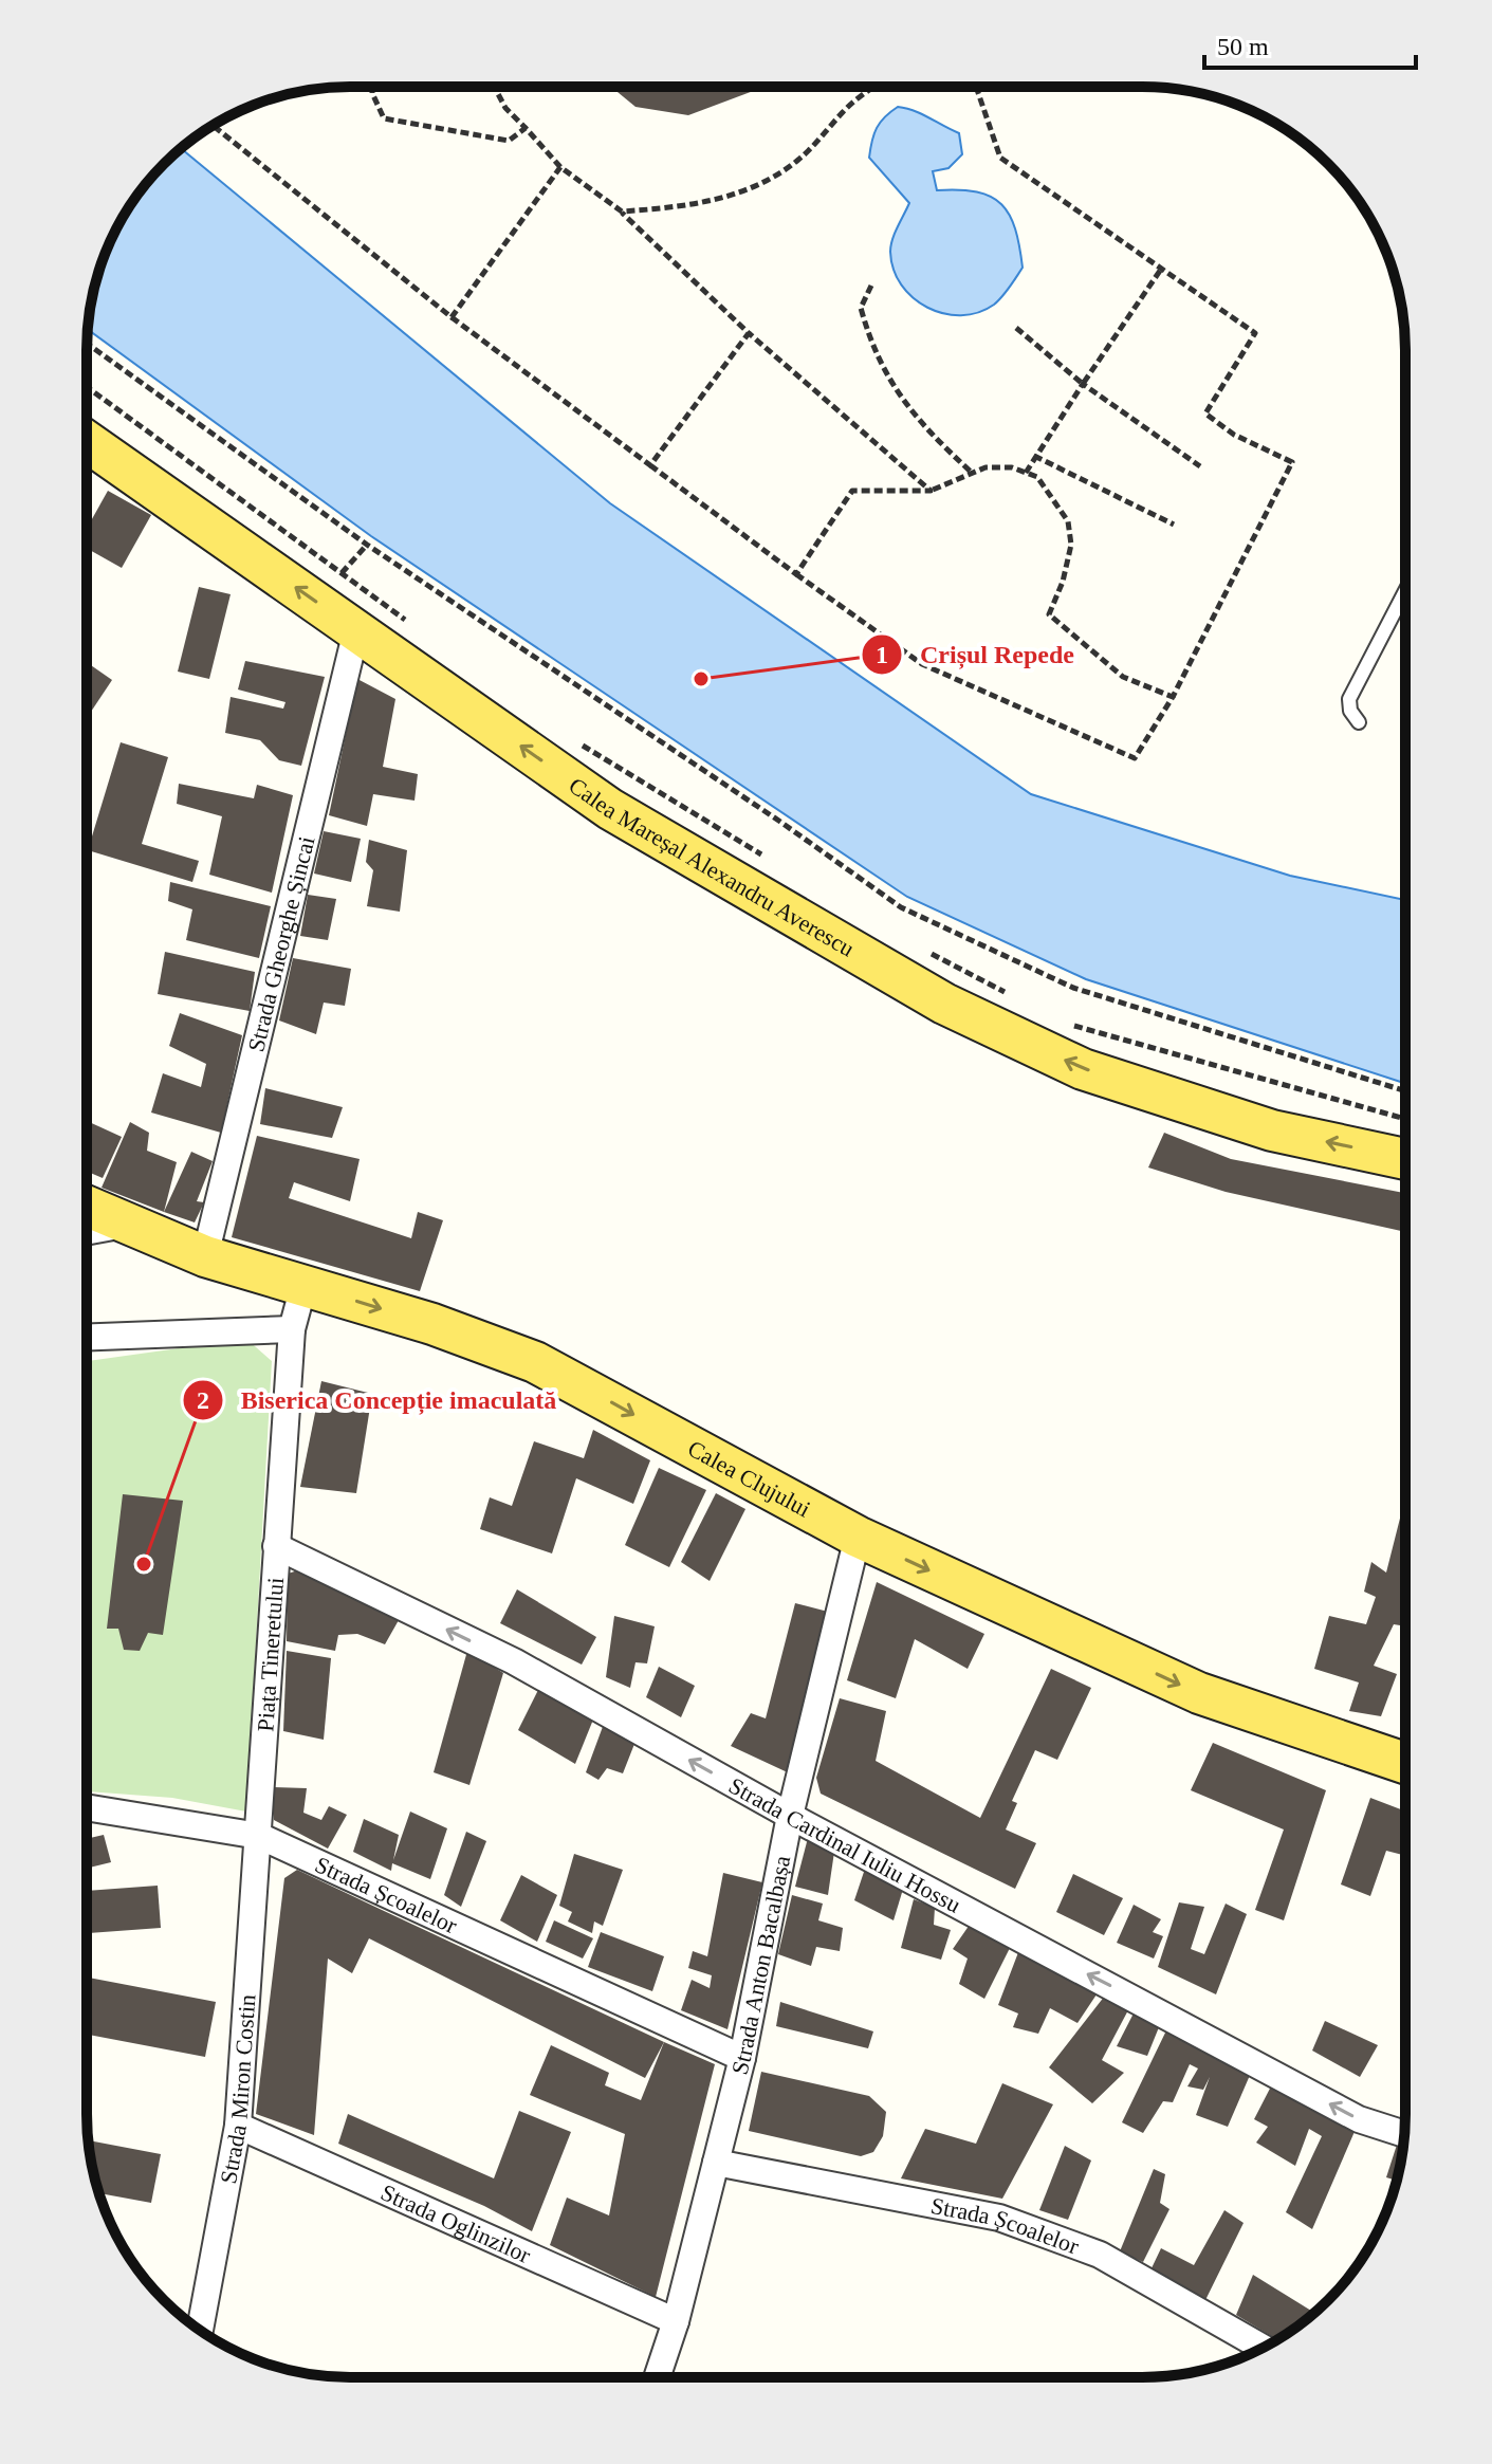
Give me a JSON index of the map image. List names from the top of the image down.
{
  "streets": {
    "main road": ["Calea Mareșal Alexandru Averescu", "Calea Clujului"],
    "street": [
      "Strada Gheorghe Șincai",
      "Piața Tineretului",
      "Strada Cardinal Iuliu Hossu",
      "Strada Școalelor",
      "Strada Anton Bacalbașa",
      "Strada Miron Costin",
      "Strada Oglinzilor"
    ]
  },
  "crossings": [
    ["Calea Mareșal Alexandru Averescu", "Strada Gheorghe Șincai"],
    ["Strada Gheorghe Șincai", "Calea Clujului"],
    ["Calea Clujului", "Piața Tineretului"],
    ["Calea Clujului", "Strada Anton Bacalbașa"],
    ["Piața Tineretului", "Strada Cardinal Iuliu Hossu"],
    ["Piața Tineretului", "Strada Școalelor"],
    ["Piața Tineretului", "Strada Miron Costin"],
    ["Strada Cardinal Iuliu Hossu", "Strada Anton Bacalbașa"],
    ["Strada Școalelor", "Strada Anton Bacalbașa"],
    ["Strada Școalelor", "Strada Miron Costin"],
    ["Strada Anton Bacalbașa", "Strada Oglinzilor"],
    ["Strada Miron Costin", "Strada Oglinzilor"]
  ],
  "one_way": ["Calea Mareșal Alexandru Averescu", "Calea Clujului", "Strada Cardinal Iuliu Hossu"],
  "places": ["Crișul Repede", "Biserica Concepție imaculată"],
  "scale_bar": "50 m"
}
